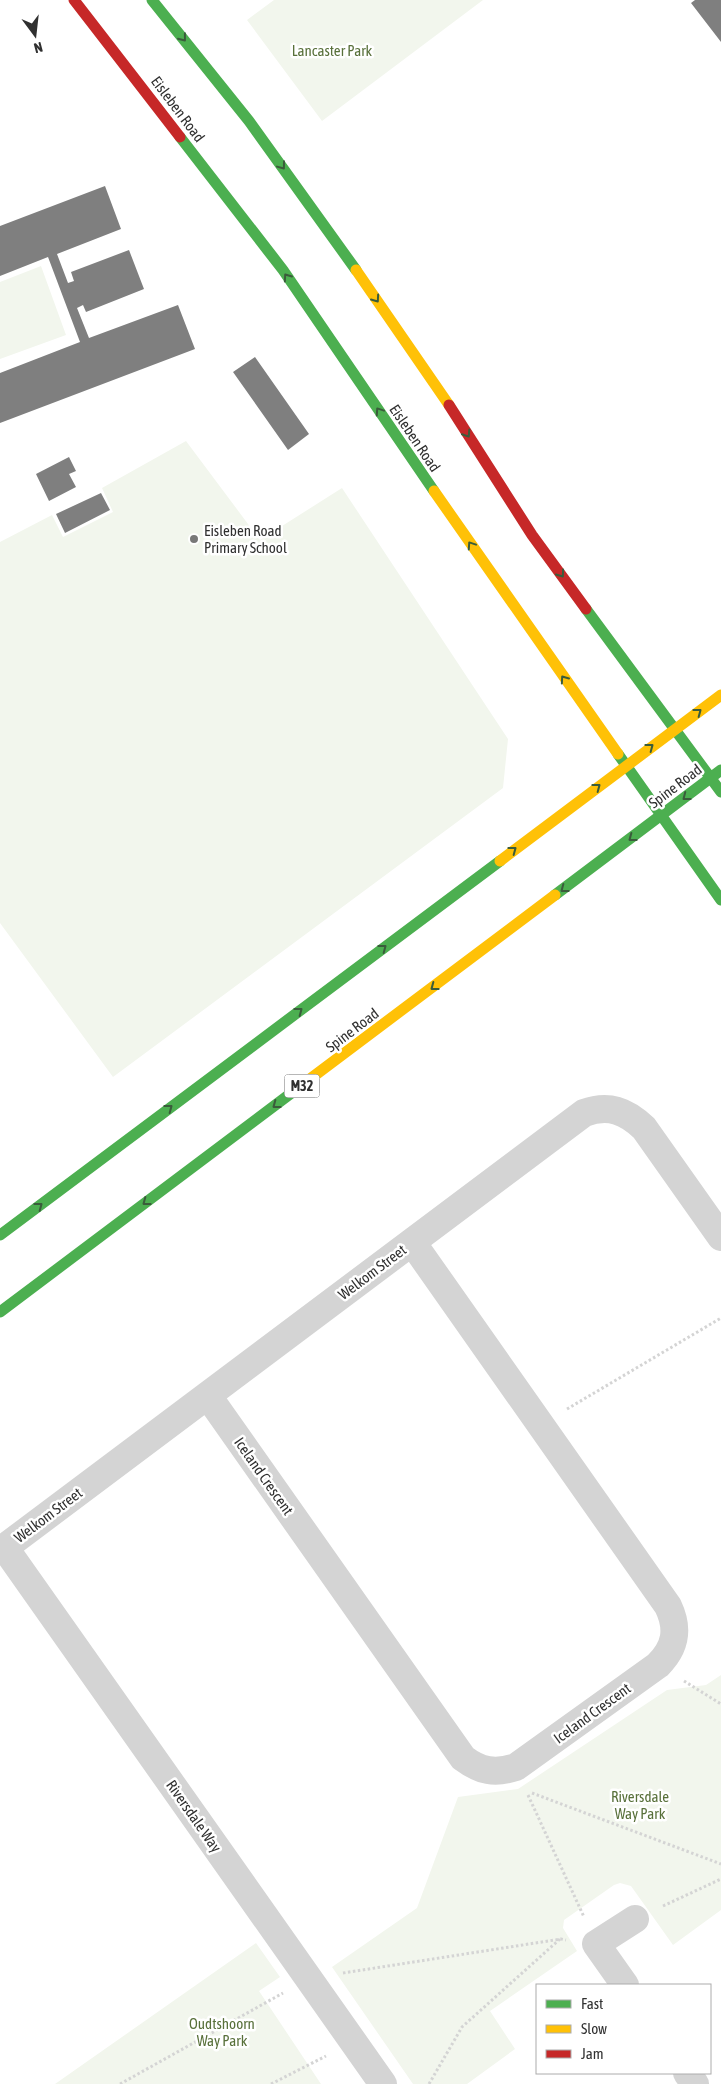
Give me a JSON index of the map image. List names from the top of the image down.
{
  "streets": {
    "main road": ["Eisleben Road", "Spine Road", "M32"],
    "street": ["Welkom Street", "Iceland Crescent", "Riversdale Way"]
  },
  "crossings": [
    ["Eisleben Road", "Spine Road"],
    ["Welkom Street", "Iceland Crescent"],
    ["Welkom Street", "Riversdale Way"]
  ],
  "parks": ["Lancaster Park", "Riversdale Way Park", "Oudtshoorn Way Park"],
  "places": ["Eisleben Road Primary School"],
  "legend": ["Fast", "Slow", "Jam"],
  "north": "bottom"
}
